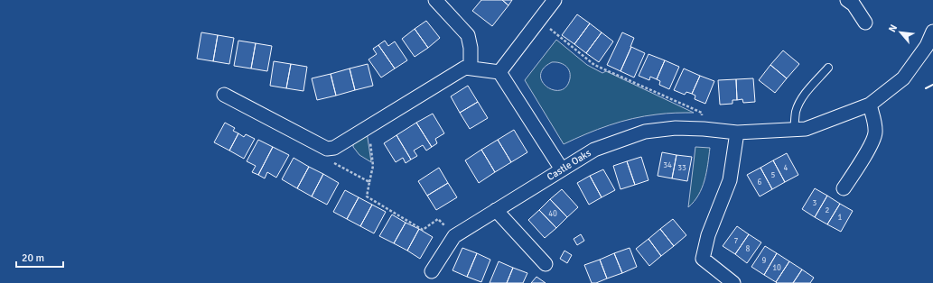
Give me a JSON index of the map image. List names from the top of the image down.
{
  "streets": {
    "street": ["Castle Oaks"]
  },
  "house_numbers": [
    "34",
    "33",
    "4",
    "5",
    "6",
    "3",
    "2",
    "40",
    "1",
    "7",
    "8",
    "9",
    "10"
  ],
  "scale_bar": "20 m",
  "north": "top left"
}
